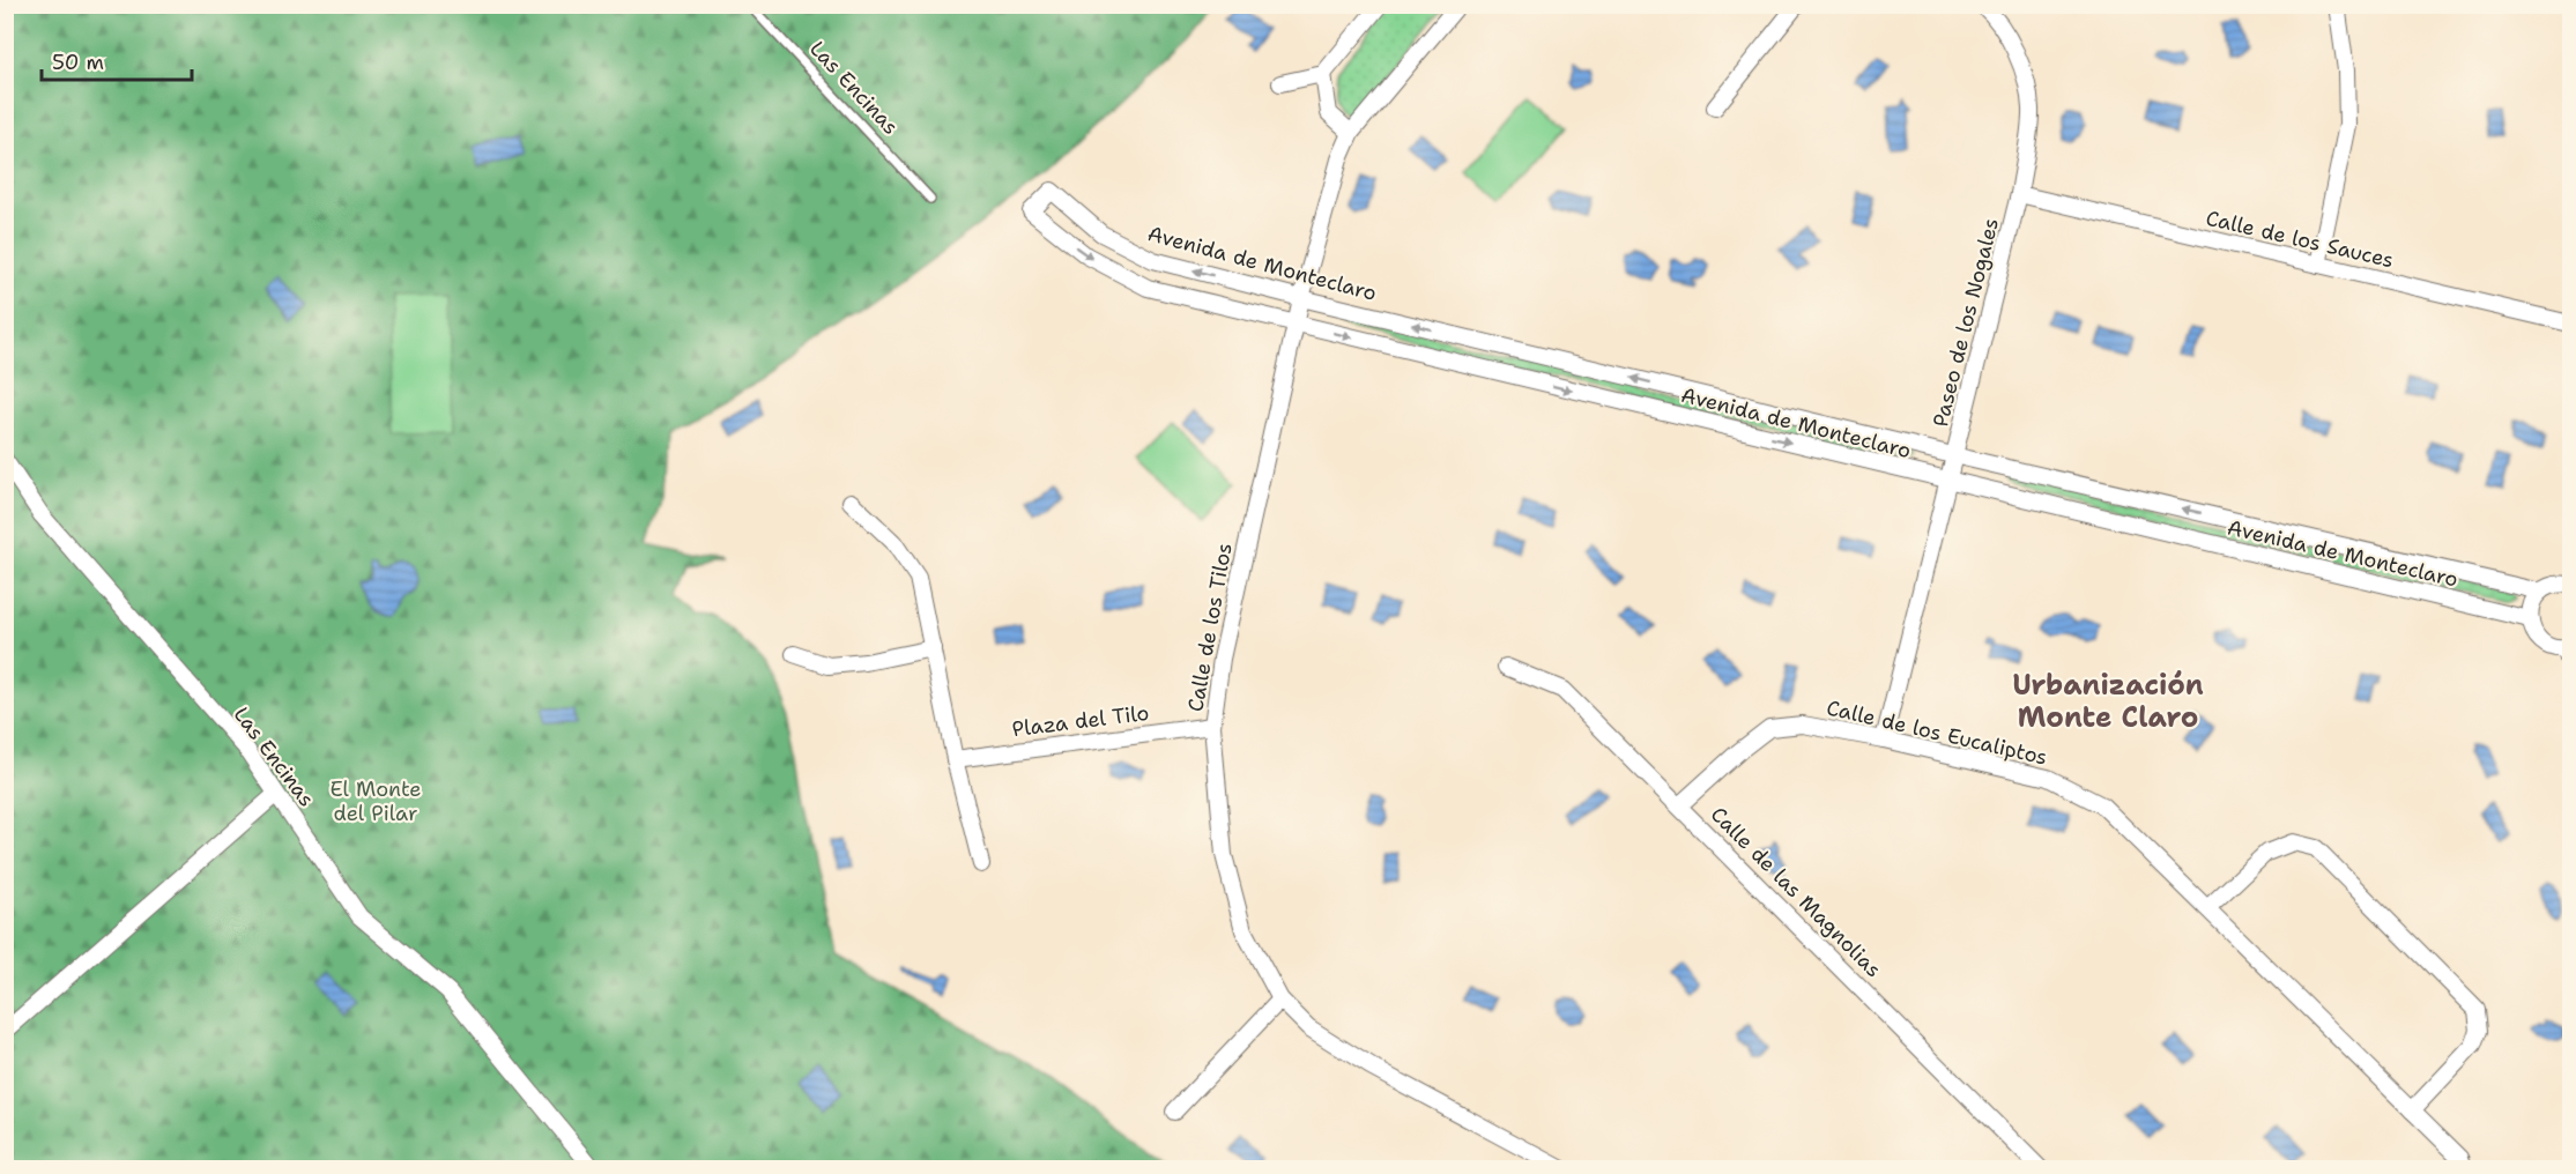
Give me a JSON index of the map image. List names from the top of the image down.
{
  "streets": {
    "street": [
      "Las Encinas",
      "Calle de los Sauces",
      "Avenida de Monteclaro",
      "Paseo de los Nogales",
      "Calle de los Tilos",
      "Plaza del Tilo",
      "Calle de los Eucaliptos",
      "Calle de las Magnolias"
    ]
  },
  "crossings": [
    ["Calle de los Sauces", "Paseo de los Nogales"],
    ["Avenida de Monteclaro", "Paseo de los Nogales"],
    ["Avenida de Monteclaro", "Calle de los Tilos"],
    ["Paseo de los Nogales", "Calle de los Eucaliptos"],
    ["Calle de los Tilos", "Plaza del Tilo"],
    ["Calle de los Eucaliptos", "Calle de las Magnolias"]
  ],
  "districts": ["Urbanización Monte Claro"],
  "parks": ["El Monte del Pilar"],
  "scale_bar": "50 m"
}
